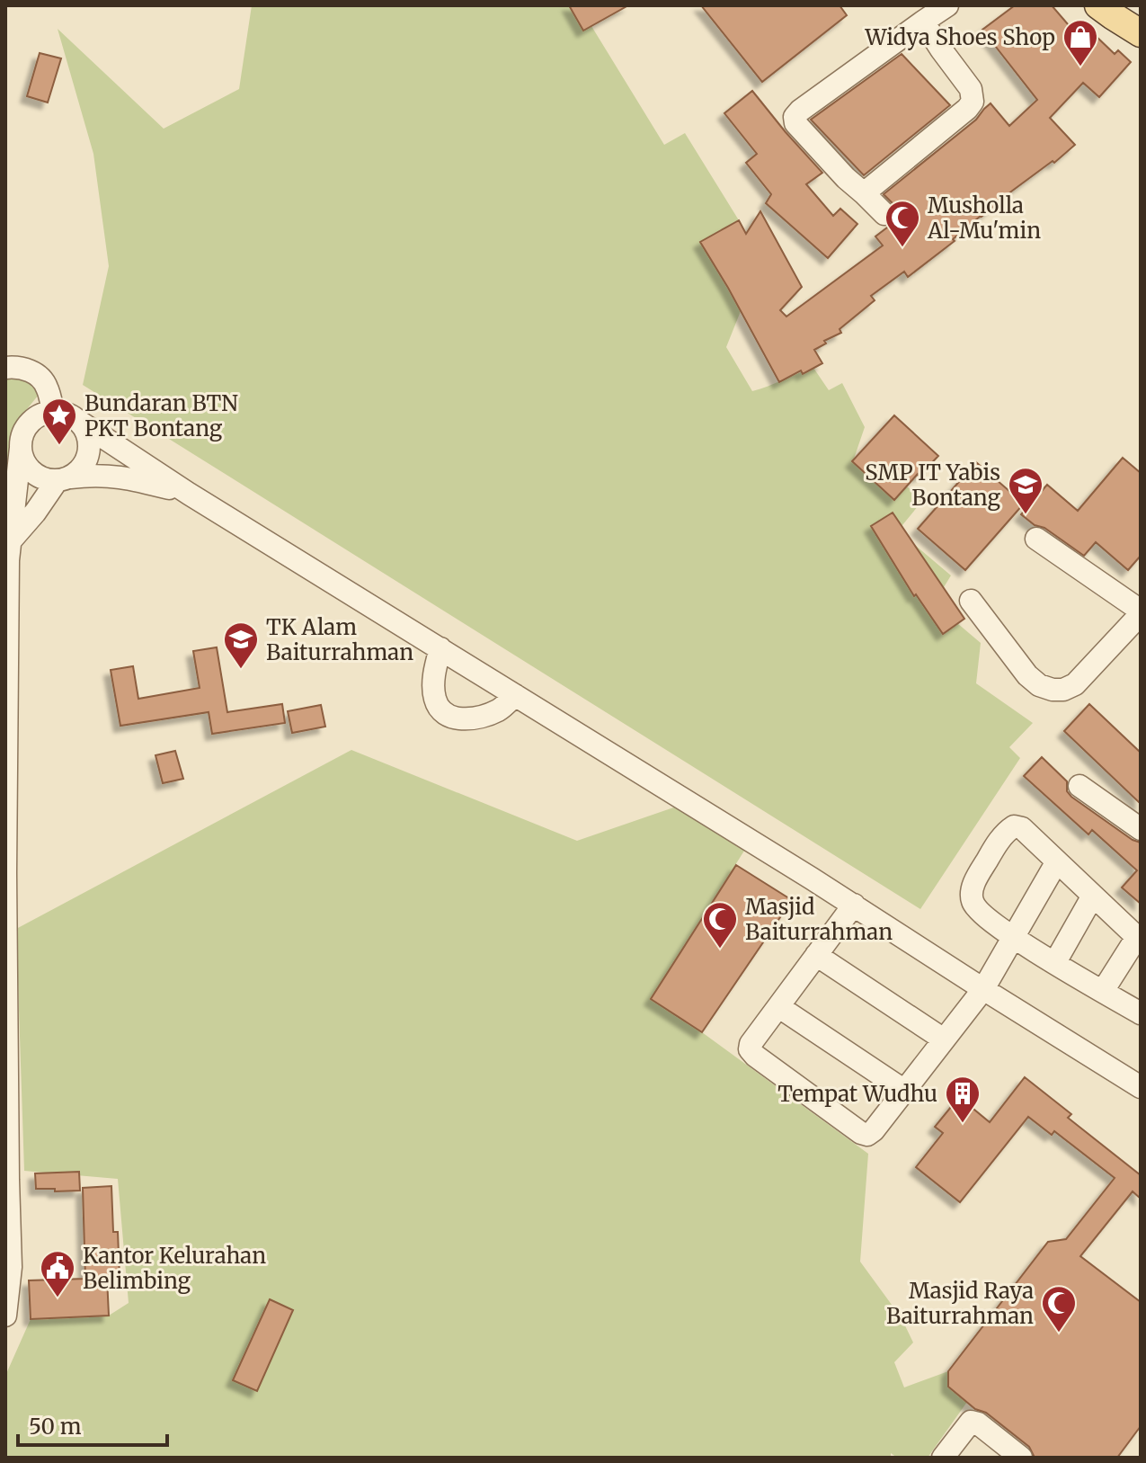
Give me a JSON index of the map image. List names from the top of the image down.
{
  "places": {
    "shop": ["Widya Shoes Shop"],
    "mosque": ["Musholla Al-Mu'min", "Masjid Baiturrahman", "Masjid Raya Baiturrahman"],
    "place": ["Bundaran BTN PKT Bontang"],
    "school or university": ["SMP IT Yabis Bontang", "TK Alam Baiturrahman"],
    "building": ["Tempat Wudhu"],
    "public building": ["Kantor Kelurahan Belimbing"]
  },
  "scale_bar": "50 m"
}
